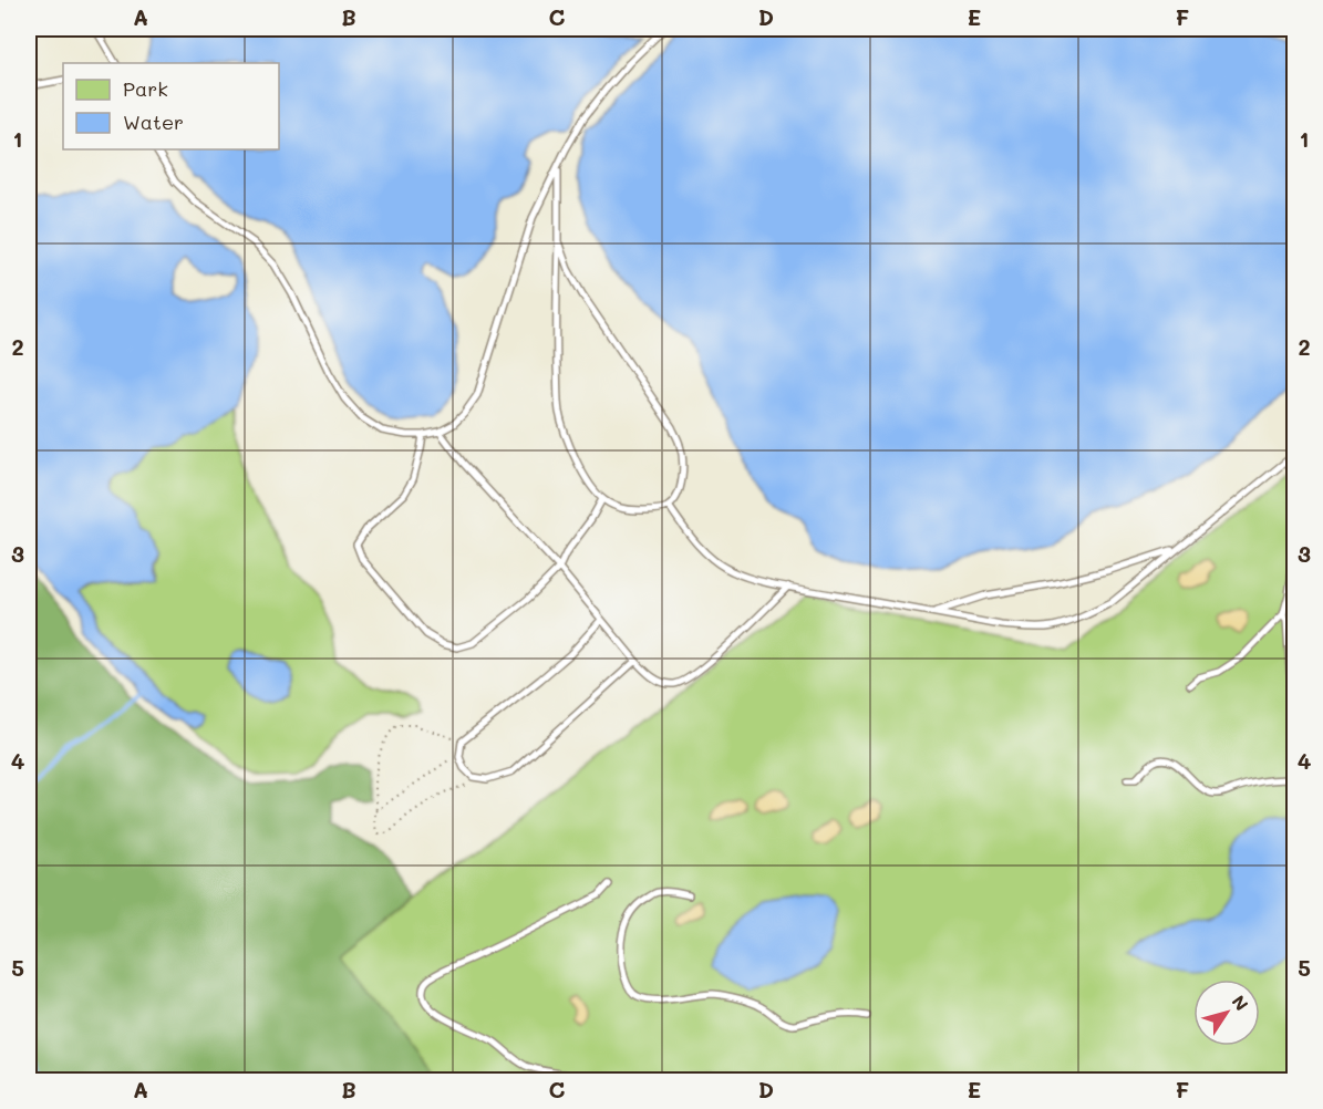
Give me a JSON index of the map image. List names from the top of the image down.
{
  "legend": ["Park", "Water"],
  "north": "top right",
  "grid": {
    "columns": [
      "A",
      "B",
      "C",
      "D",
      "E",
      "F"
    ],
    "rows": [
      "1",
      "2",
      "3",
      "4",
      "5"
    ]
  }
}
